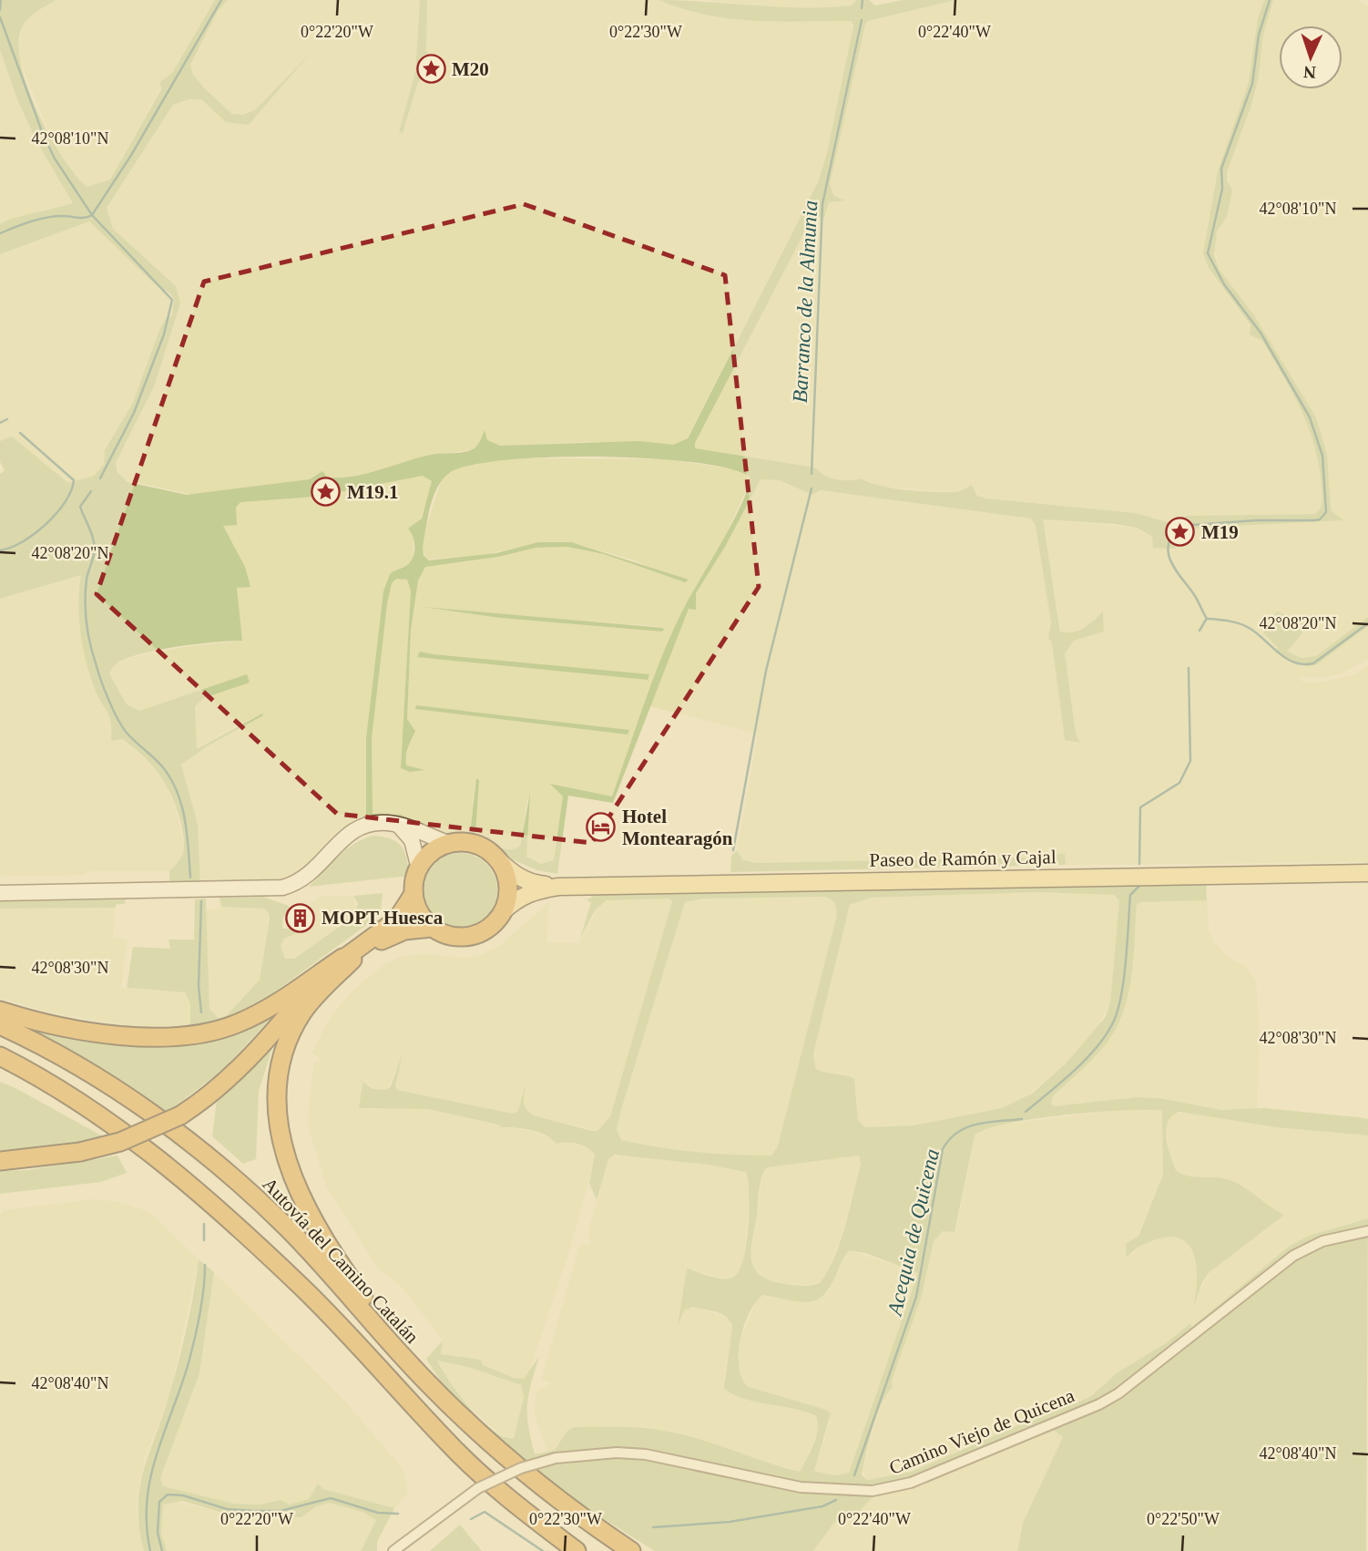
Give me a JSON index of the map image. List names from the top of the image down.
{
  "streets": {
    "highway": ["Autovía del Camino Catalán"],
    "main road": ["Paseo de Ramón y Cajal"],
    "street": ["Camino Viejo de Quicena"]
  },
  "water": ["Barranco de la Almunia", "Acequia de Quicena"],
  "places": {
    "place": ["M20", "M19.1", "M19"],
    "hotel": ["Hotel Montearagón"],
    "building": ["MOPT Huesca"]
  },
  "north": "bottom",
  "coordinates": [
    "0°22'20\"W",
    "0°22'30\"W",
    "0°22'40\"W",
    "42°08'10\"N",
    "42°08'20\"N",
    "42°08'30\"N",
    "42°08'40\"N",
    "0°22'50\"W"
  ]
}
